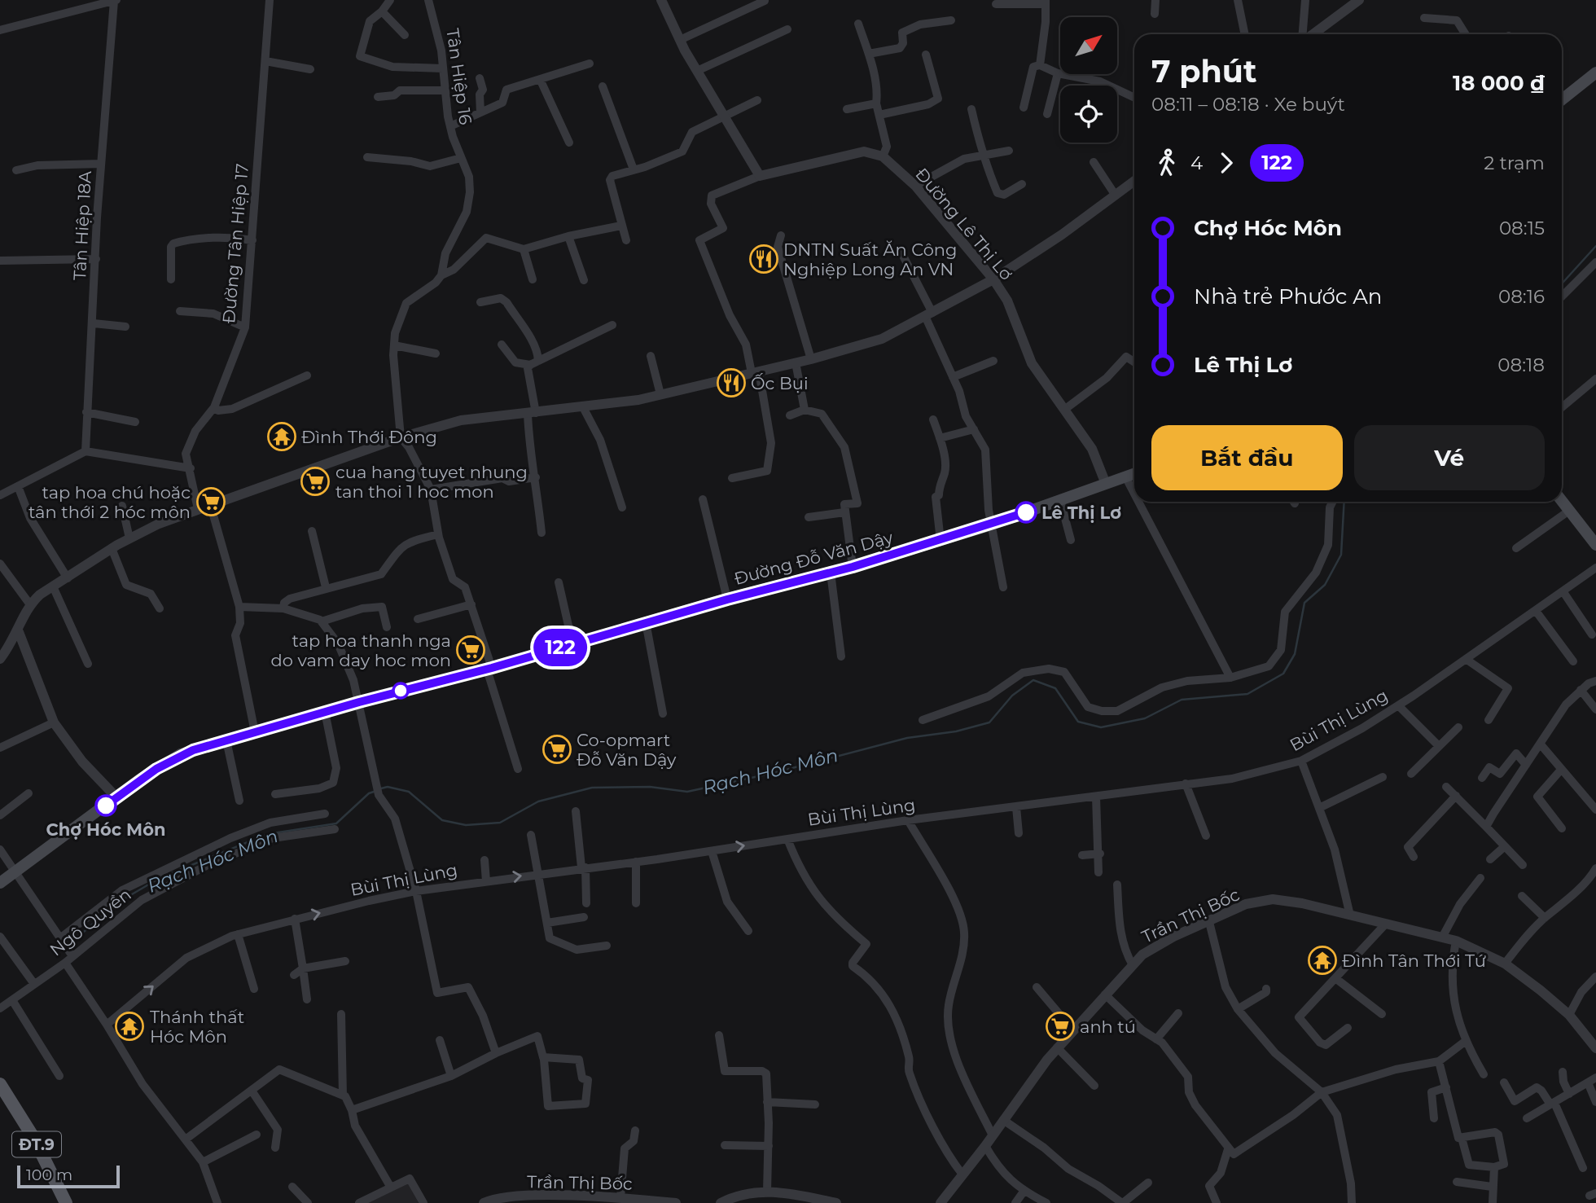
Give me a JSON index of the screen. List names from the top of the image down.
{
  "streets": {
    "main road": ["Đường Đỗ Văn Dậy", "ĐT.9"],
    "street": [
      "Tân Hiệp 16",
      "Đường Lê Thị Lơ",
      "Tân Hiệp 18A",
      "Đường Tân Hiệp 17",
      "Bùi Thị Lùng",
      "Trần Thị Bốc",
      "Ngô Quyền"
    ]
  },
  "crossings": [
    ["Đường Lê Thị Lơ", "Đường Đỗ Văn Dậy"]
  ],
  "water": ["Rạch Hóc Môn"],
  "places": {
    "restaurant": ["DNTN Suất Ăn Công Nghiệp Long An VN", "Ốc Bụi"],
    "temple": ["Đình Thới Đông", "Đình Tân Thới Tứ", "Thánh thất Hóc Môn"],
    "supermarket": [
      "cua hang tuyet nhung tan thoi 1 hoc mon",
      "tap hoa chú hoặc tân thới 2 hóc môn",
      "tap hoa thanh nga do vam day hoc mon",
      "Co-opmart Đỗ Văn Dậy",
      "anh tú"
    ],
    "other": ["Lê Thị Lơ", "Chợ Hóc Môn"]
  },
  "lines": ["bus line 122"],
  "scale_bar": "100 m",
  "north": "top right",
  "page": {
    "on_map": "122",
    "heading": ["7 phút", "08:11 – 08:18 · Xe buýt", "18 000 ₫"],
    "legs": ["4", "122", "2 trạm"],
    "list": [
      {
        "name": "Chợ Hóc Môn",
        "value": "08:15"
      },
      {
        "name": "Nhà trẻ Phước An",
        "value": "08:16"
      },
      {
        "name": "Lê Thị Lơ",
        "value": "08:18"
      }
    ],
    "buttons": ["Bắt đầu", "Vé"],
    "scale": "100 m"
  }
}
